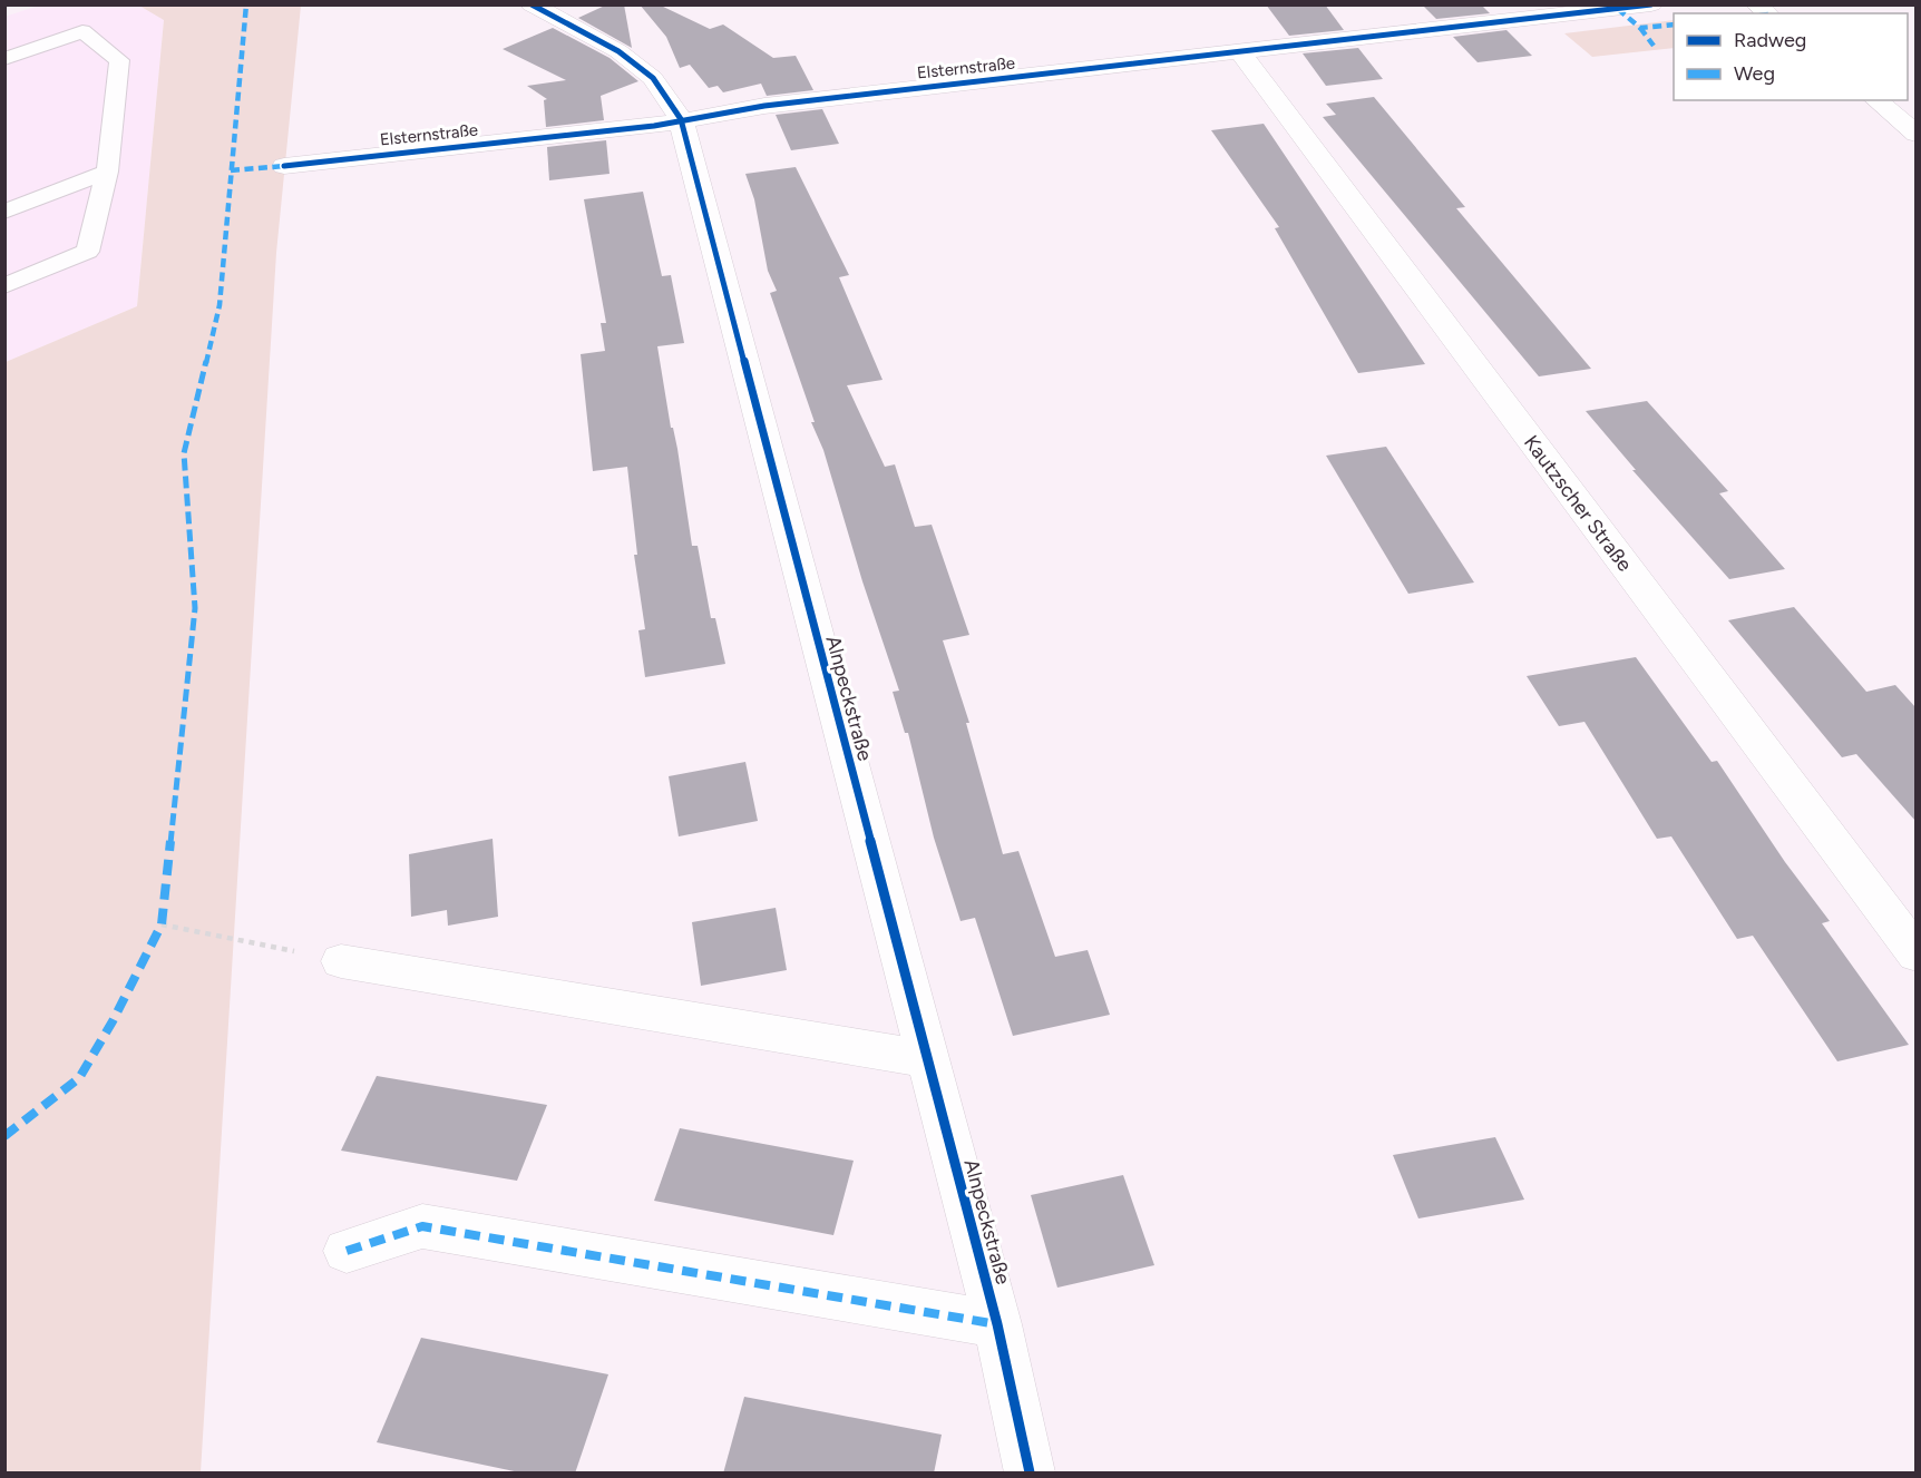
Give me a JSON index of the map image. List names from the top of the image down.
{
  "streets": {
    "street": ["Elsternstraße", "Kautzscher Straße", "Alnpeckstraße"]
  },
  "crossings": [
    ["Elsternstraße", "Kautzscher Straße"],
    ["Elsternstraße", "Alnpeckstraße"]
  ],
  "legend": ["Radweg", "Weg"]
}
